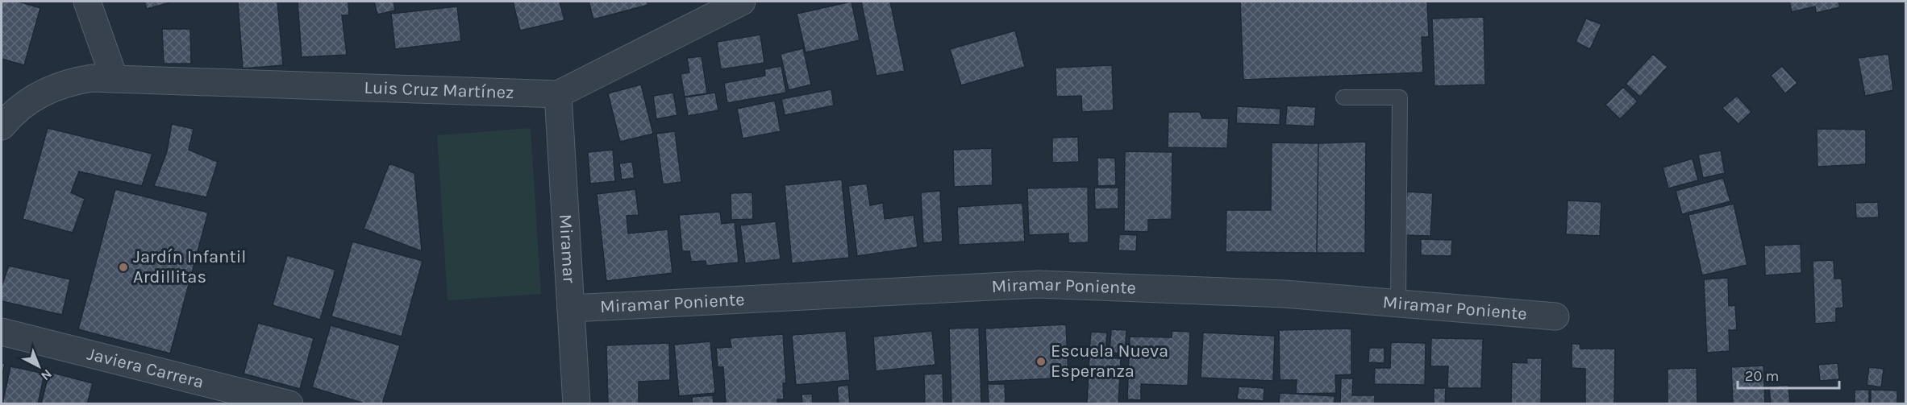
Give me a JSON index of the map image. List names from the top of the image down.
{
  "streets": {
    "street": [
      "Luis Cruz Martínez",
      "Miramar",
      "Miramar Poniente",
      "Javiera Carrera"
    ]
  },
  "crossings": [
    ["Luis Cruz Martínez", "Miramar"],
    ["Miramar", "Miramar Poniente"]
  ],
  "places": ["Jardín Infantil Ardillitas", "Escuela Nueva Esperanza"],
  "scale_bar": "20 m",
  "north": "bottom right"
}
